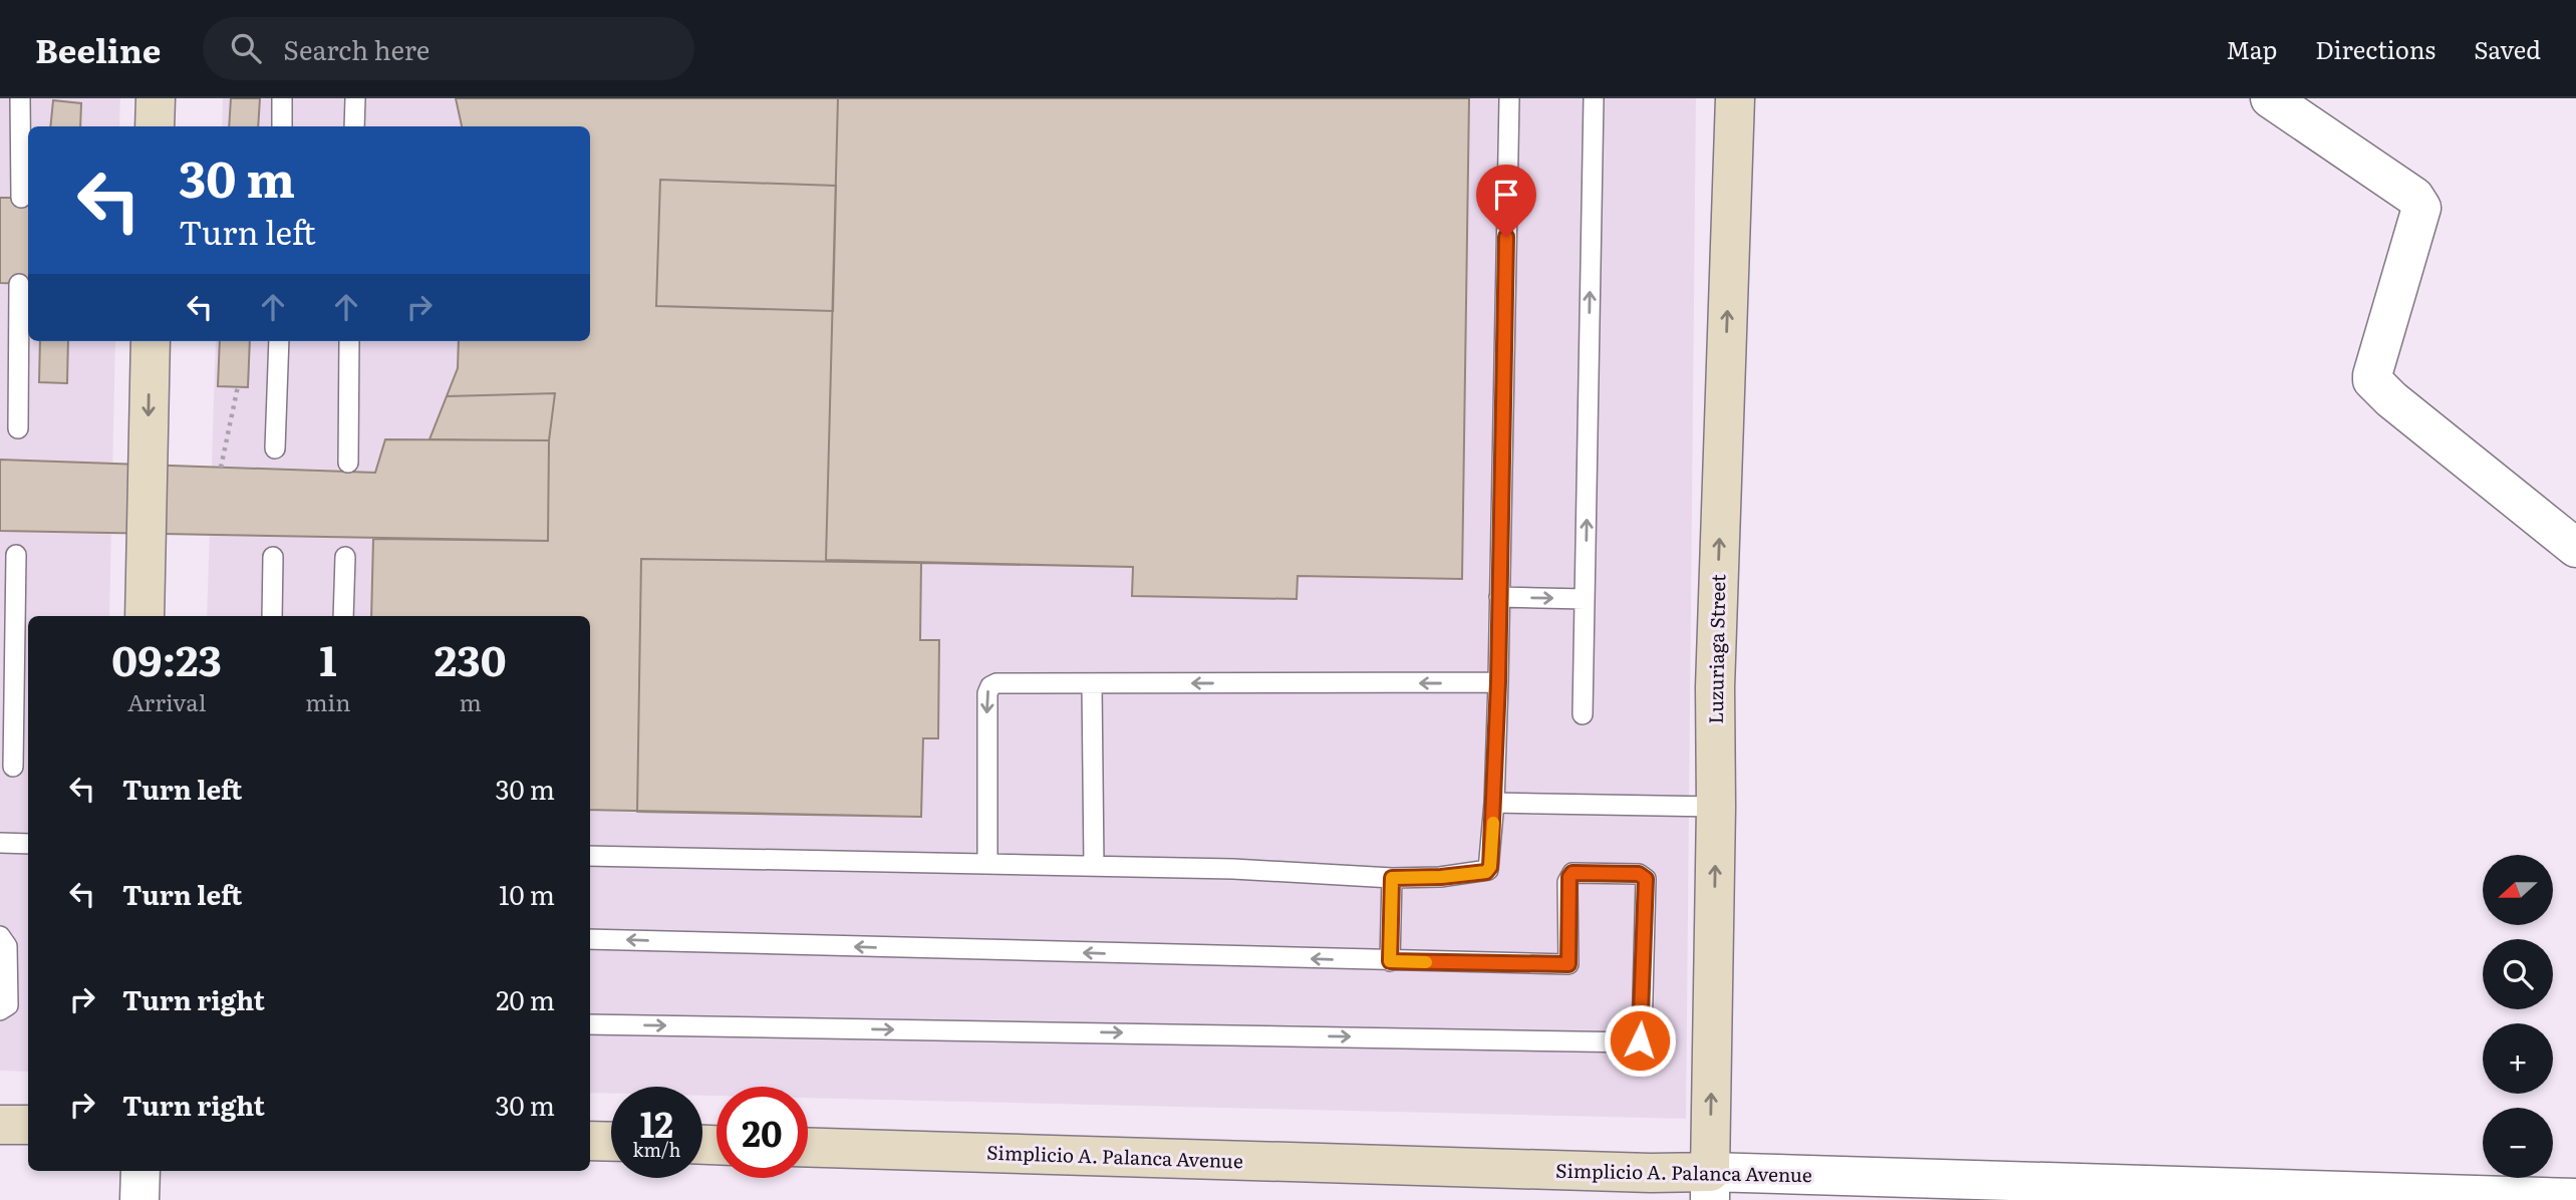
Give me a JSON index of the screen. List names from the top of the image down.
{
  "streets": {
    "street": ["Luzuriaga Street", "Simplicio A. Palanca Avenue"]
  },
  "crossings": [
    ["Luzuriaga Street", "Simplicio A. Palanca Avenue"]
  ],
  "one_way": ["Luzuriaga Street"],
  "north": "left",
  "page": {
    "header": "Beeline",
    "search": "Search here",
    "nav": ["Map", "Directions", "Saved"],
    "turn": ["30 m", "Turn left"],
    "eta": [
      "09:23",
      "Arrival",
      "1",
      "min",
      "230",
      "m"
    ],
    "list": [
      {
        "name": "Turn left",
        "value": "30 m"
      },
      {
        "name": "Turn left",
        "value": "10 m"
      },
      {
        "name": "Turn right",
        "value": "20 m"
      },
      {
        "name": "Turn right",
        "value": "30 m"
      }
    ],
    "map_buttons": ["+", "−"],
    "speed": "12 km/h",
    "limit": "20"
  }
}
